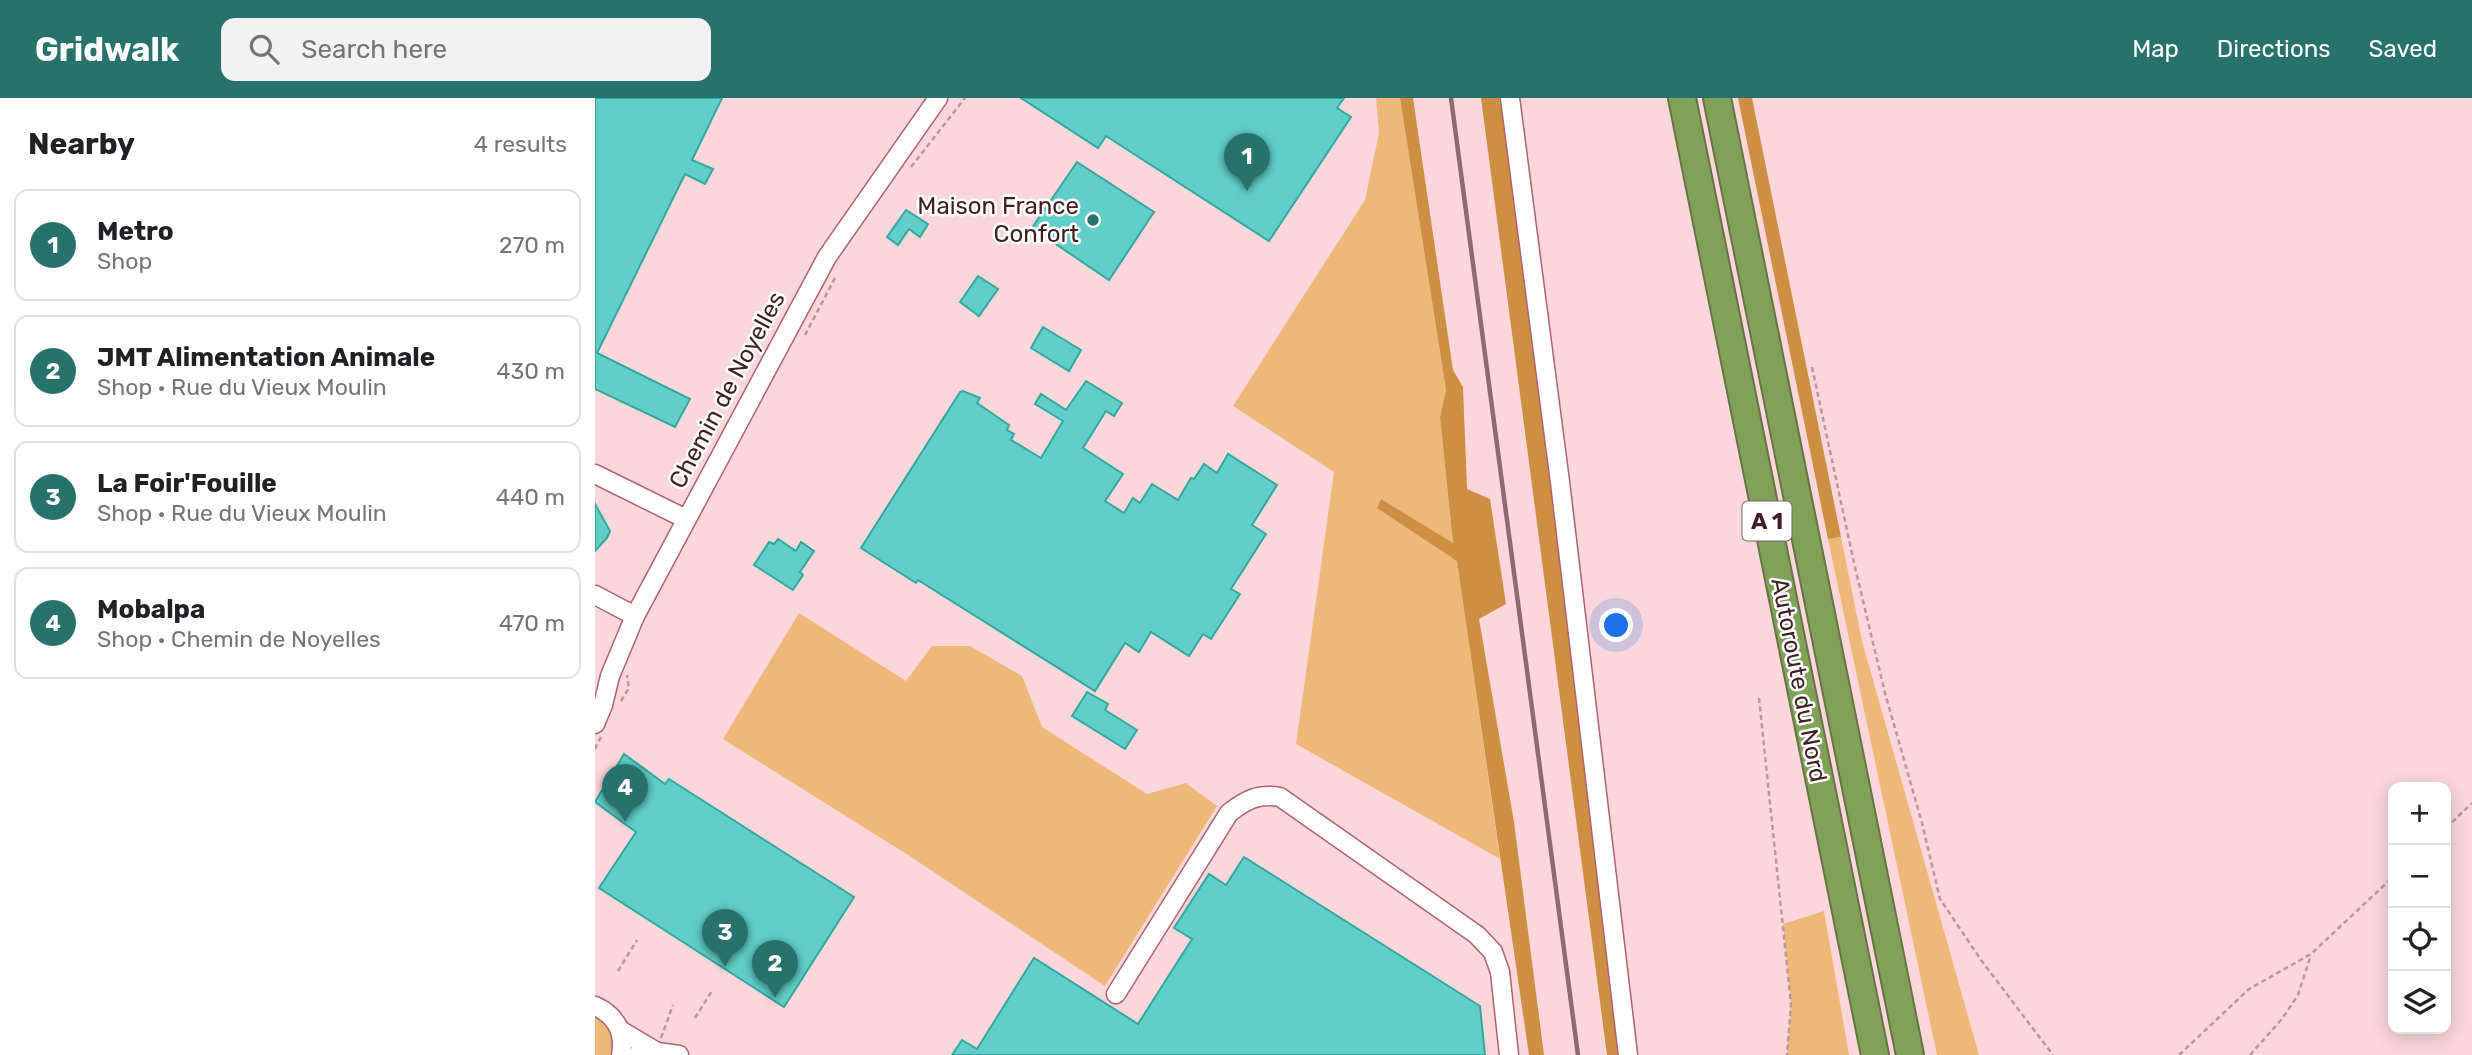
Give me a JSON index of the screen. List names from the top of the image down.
{
  "streets": {
    "highway": ["A 1", "Autoroute du Nord"],
    "street": ["Chemin de Noyelles"]
  },
  "places": ["Maison France Confort"],
  "page": {
    "header": "Gridwalk",
    "search": "Search here",
    "nav": ["Map", "Directions", "Saved"],
    "heading": ["Nearby", "4 results"],
    "pins": [
      "1",
      "4",
      "3",
      "2"
    ],
    "list": [
      {
        "mark": "1",
        "name": "Metro",
        "note": "Shop",
        "value": "270 m"
      },
      {
        "mark": "2",
        "name": "JMT Alimentation Animale",
        "note": "Shop · Rue du Vieux Moulin",
        "value": "430 m"
      },
      {
        "mark": "3",
        "name": "La Foir'Fouille",
        "note": "Shop · Rue du Vieux Moulin",
        "value": "440 m"
      },
      {
        "mark": "4",
        "name": "Mobalpa",
        "note": "Shop · Chemin de Noyelles",
        "value": "470 m"
      }
    ],
    "map_buttons": ["+", "−"]
  }
}
